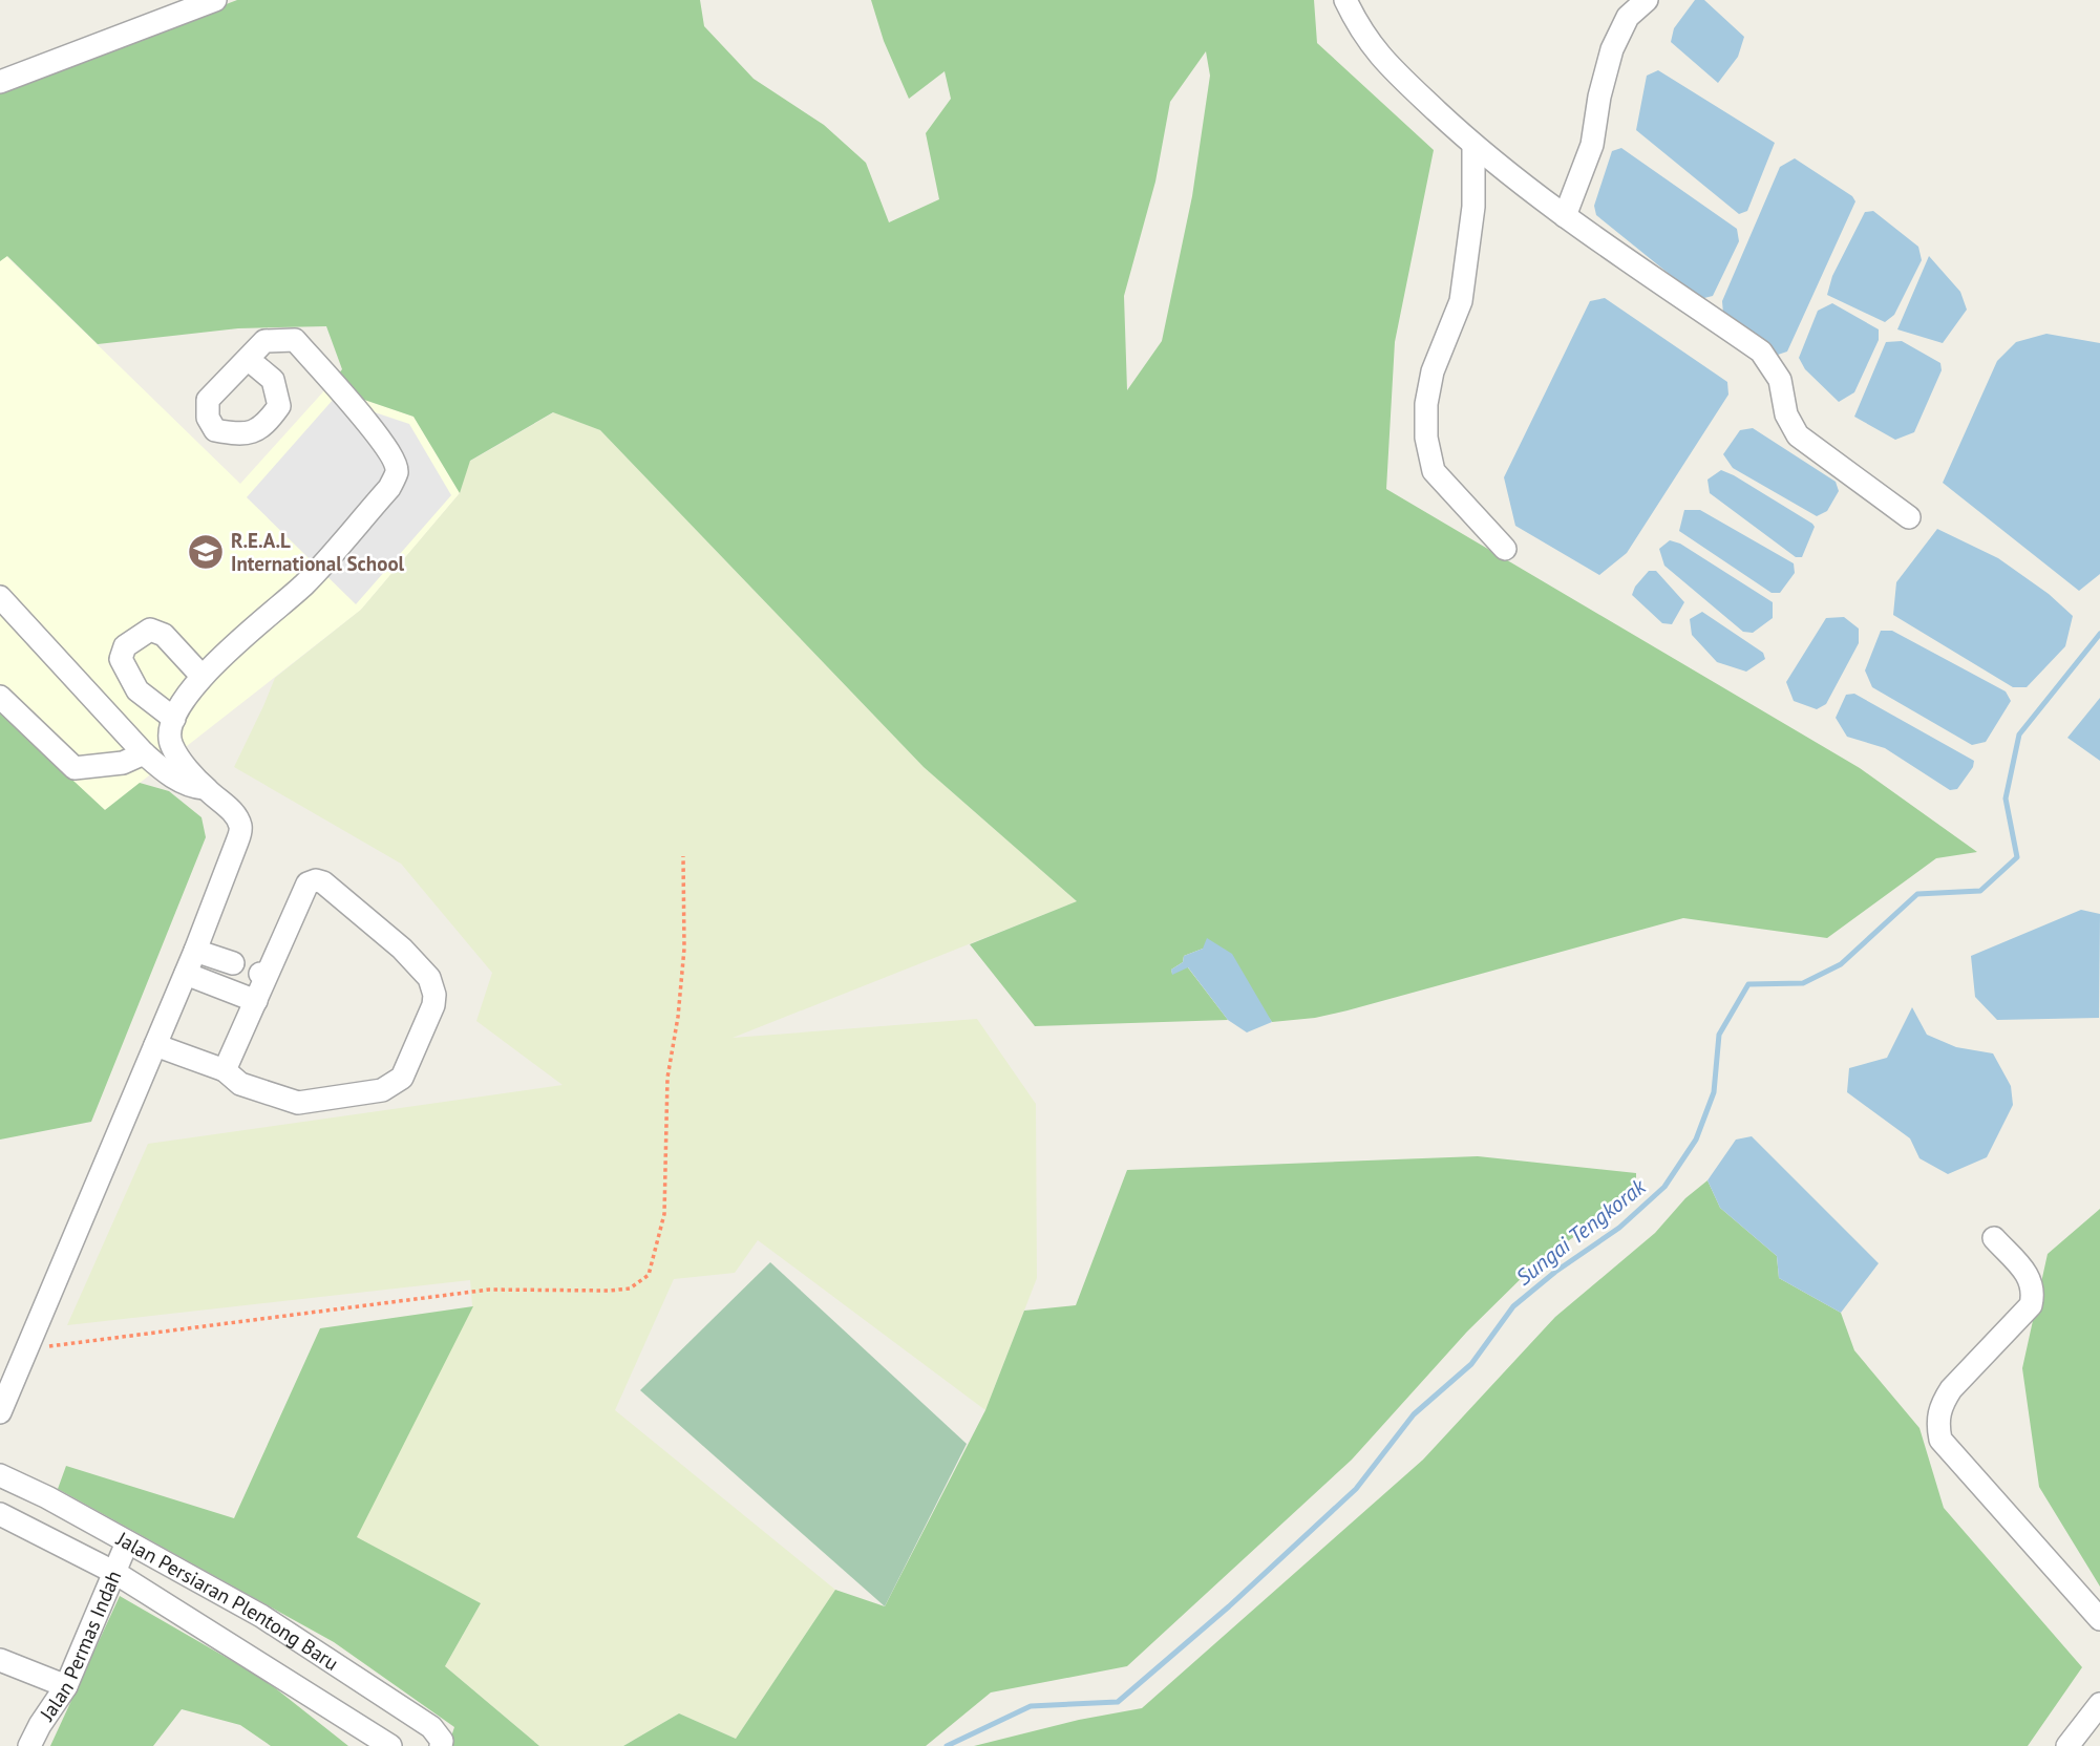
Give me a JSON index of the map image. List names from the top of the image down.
{
  "streets": {
    "street": ["Jalan Persiaran Plentong Baru", "Jalan Permas Indah"]
  },
  "crossings": [
    ["Jalan Persiaran Plentong Baru", "Jalan Permas Indah"]
  ],
  "water": ["Sungai Tengkorak"],
  "places": {
    "school or university": ["R.E.A.L International School"]
  }
}
